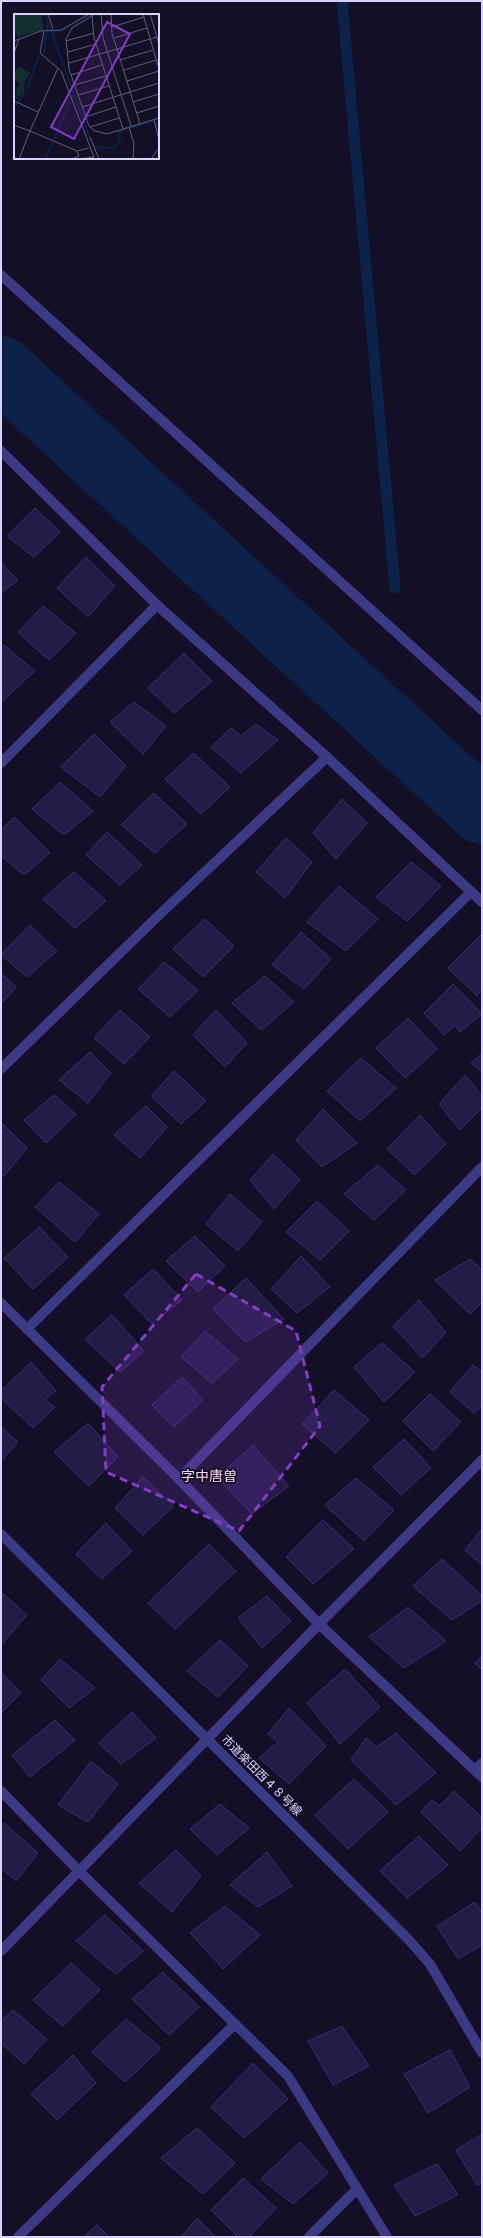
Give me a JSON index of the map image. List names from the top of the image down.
{
  "streets": {
    "street": ["市道楽田西４８号線"]
  },
  "districts": ["字中唐曽"]
}
